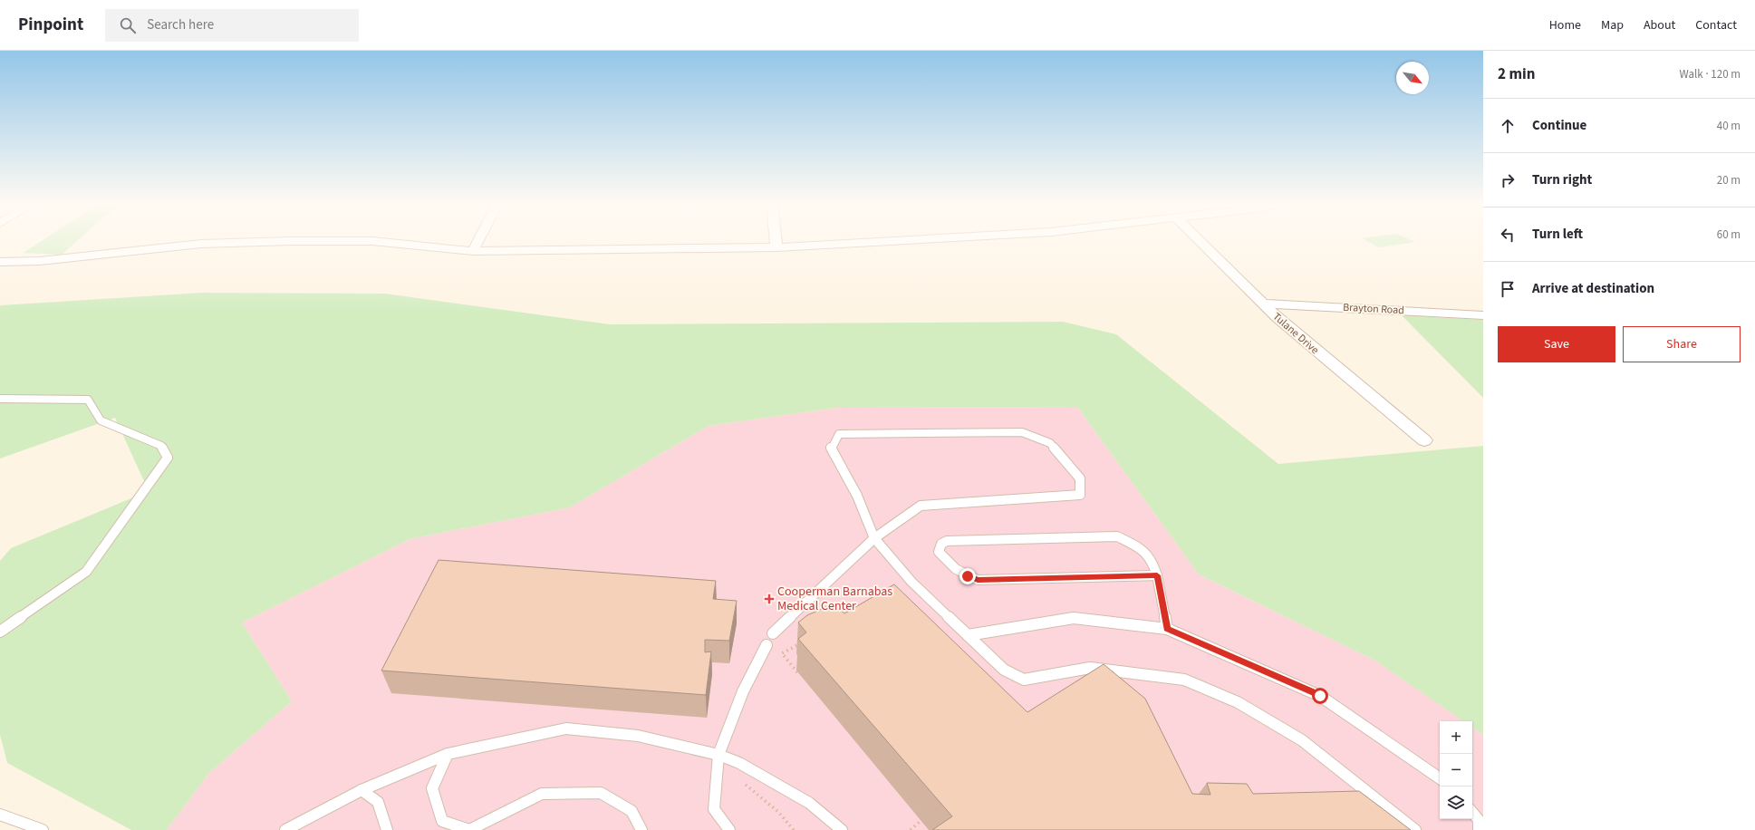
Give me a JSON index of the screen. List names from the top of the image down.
{
  "streets": {
    "street": ["Brayton Road", "Tulane Drive"]
  },
  "crossings": [
    ["Brayton Road", "Tulane Drive"]
  ],
  "places": {
    "health": ["Cooperman Barnabas Medical Center"]
  },
  "north": "bottom right",
  "page": {
    "header": "Pinpoint",
    "search": "Search here",
    "nav": [
      "Home",
      "Map",
      "About",
      "Contact"
    ],
    "heading": ["2 min", "Walk · 120 m"],
    "list": [
      ["Continue", "40 m"],
      ["Turn right", "20 m"],
      ["Turn left", "60 m"],
      "Arrive at destination"
    ],
    "buttons": ["Save", "Share"],
    "map_buttons": ["+", "−"]
  }
}
